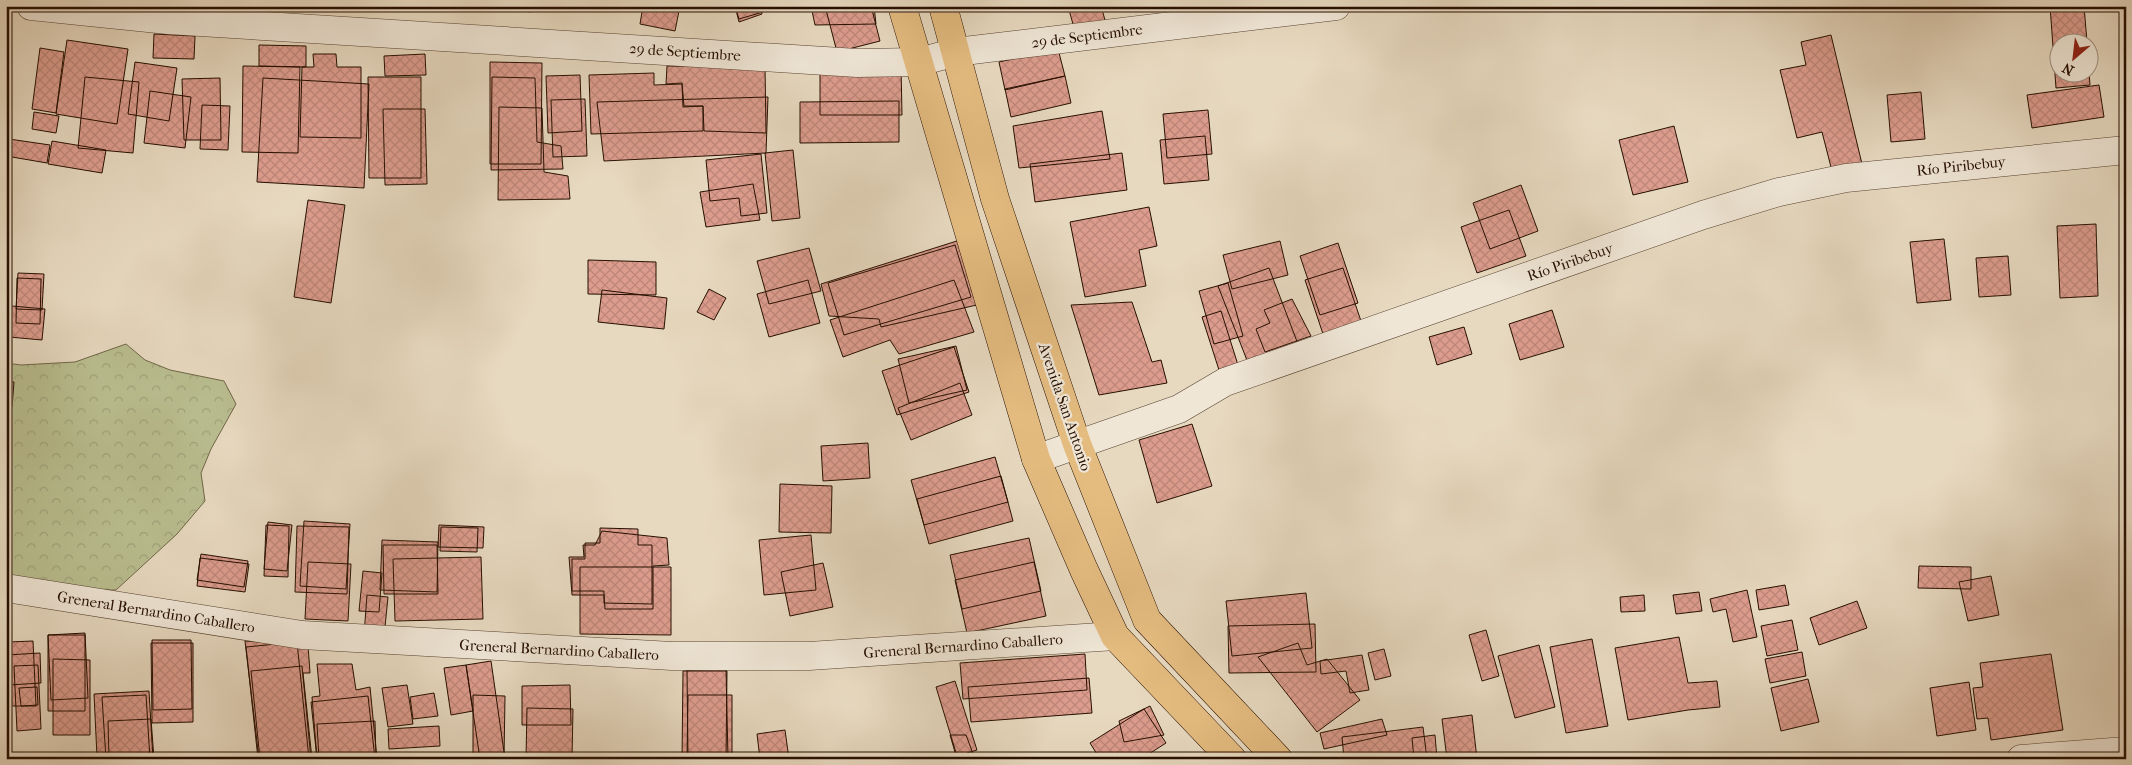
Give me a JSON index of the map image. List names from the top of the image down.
{
  "streets": {
    "main road": ["Avenida San Antonio"],
    "street": ["29 de Septiembre", "Río Piribebuy", "Greneral Bernardino Caballero"]
  },
  "crossings": [
    ["29 de Septiembre", "Avenida San Antonio"],
    ["Río Piribebuy", "Avenida San Antonio"]
  ],
  "north": "bottom left"
}
